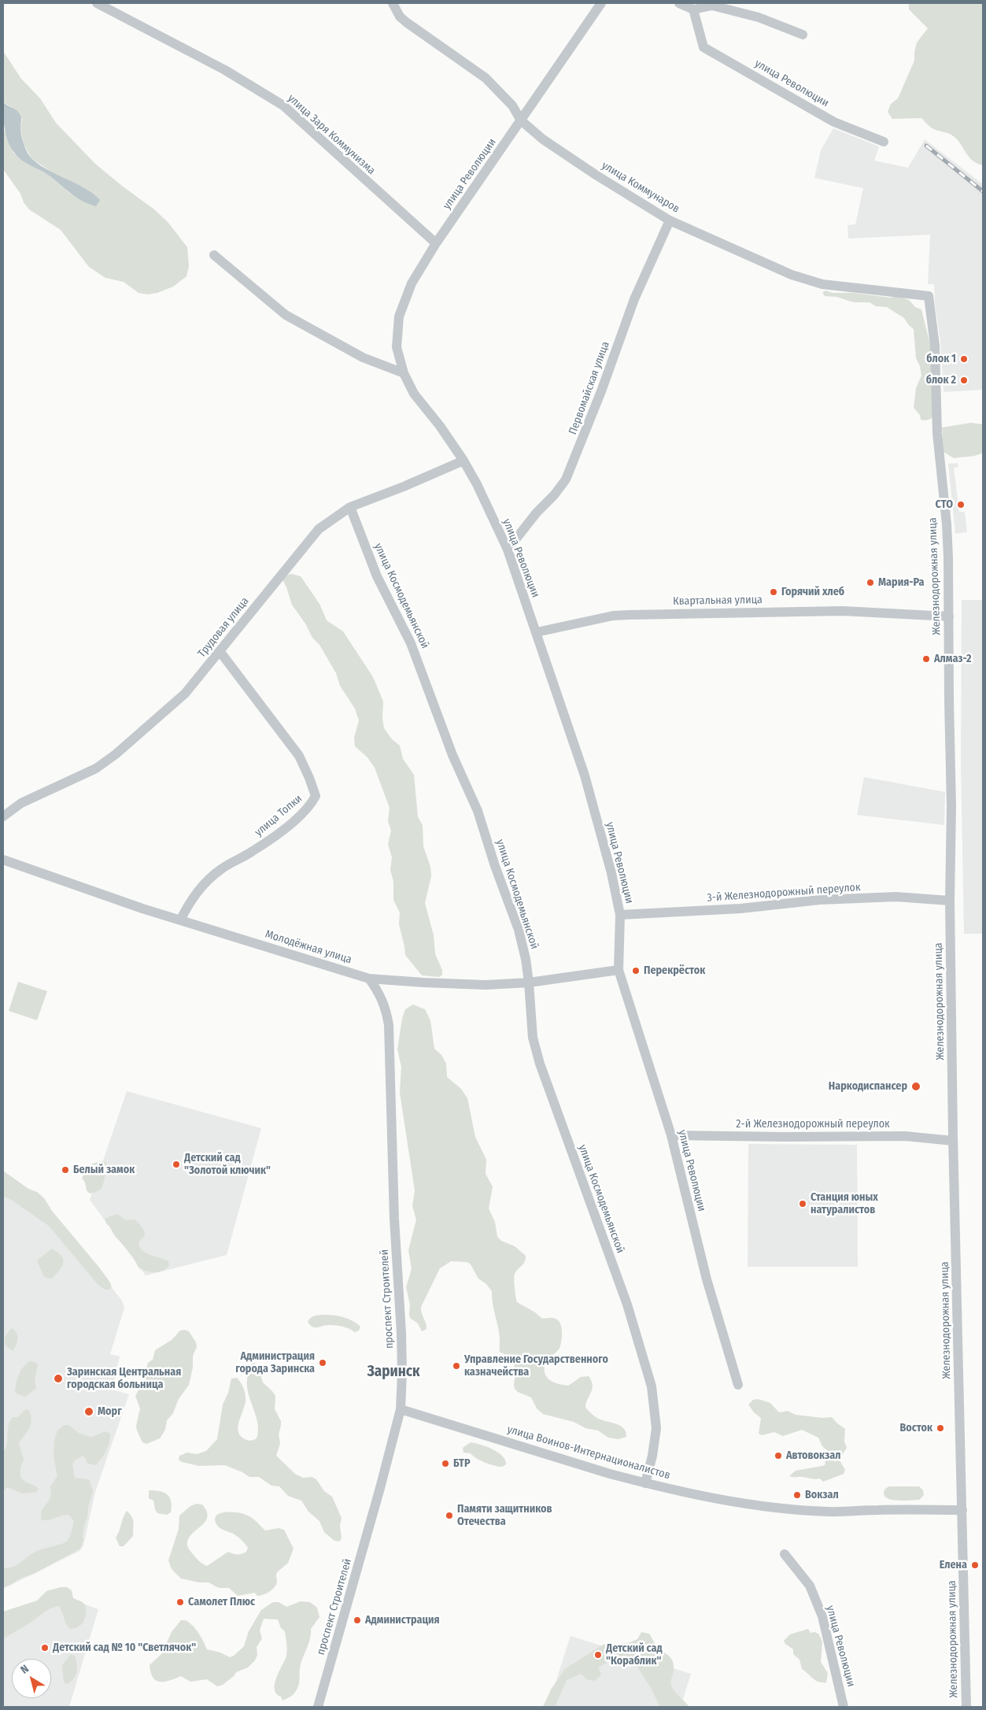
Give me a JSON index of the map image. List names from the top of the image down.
{
  "streets": {
    "street": [
      "улица Революции",
      "улица Заря Коммунизма",
      "улица Коммунаров",
      "Первомайская улица",
      "Железнодорожная улица",
      "улица Космодемьянской",
      "Квартальная улица",
      "Трудовая улица",
      "улица Топки",
      "3-й Железнодорожный переулок",
      "Молодёжная улица",
      "2-й Железнодорожный переулок",
      "проспект Строителей",
      "улица Воинов-Интернационалистов"
    ]
  },
  "crossings": [
    ["улица Революции", "улица Заря Коммунизма"],
    ["улица Революции", "улица Коммунаров"],
    ["улица Революции", "Первомайская улица"],
    ["улица Революции", "Квартальная улица"],
    ["улица Революции", "Трудовая улица"],
    ["улица Революции", "3-й Железнодорожный переулок"],
    ["улица Революции", "Молодёжная улица"],
    ["улица Революции", "2-й Железнодорожный переулок"],
    ["улица Коммунаров", "Первомайская улица"],
    ["улица Коммунаров", "Железнодорожная улица"],
    ["Железнодорожная улица", "Квартальная улица"],
    ["Железнодорожная улица", "3-й Железнодорожный переулок"],
    ["Железнодорожная улица", "2-й Железнодорожный переулок"],
    ["Железнодорожная улица", "улица Воинов-Интернационалистов"],
    ["улица Космодемьянской", "Трудовая улица"],
    ["улица Космодемьянской", "Молодёжная улица"],
    ["улица Космодемьянской", "улица Воинов-Интернационалистов"],
    ["Трудовая улица", "улица Топки"],
    ["улица Топки", "Молодёжная улица"],
    ["Молодёжная улица", "проспект Строителей"],
    ["проспект Строителей", "улица Воинов-Интернационалистов"]
  ],
  "districts": ["Заринск"],
  "places": [
    "блок 1",
    "блок 2",
    "СТО",
    "Мария-Ра",
    "Горячий хлеб",
    "Алмаз-2",
    "Перекрёсток",
    "Наркодиспансер",
    "Детский сад \"Золотой ключик\"",
    "Белый замок",
    "Станция юных натуралистов",
    "Администрация города Заринска",
    "Управление Государственного казначейства",
    "Заринская Центральная городская больница",
    "Морг",
    "Восток",
    "Автовокзал",
    "БТР",
    "Вокзал",
    "Памяти защитников Отечества",
    "Елена",
    "Самолет Плюс",
    "Администрация",
    "Детский сад № 10 \"Светлячок\"",
    "Детский сад \"Кораблик\""
  ],
  "north": "top left"
}
